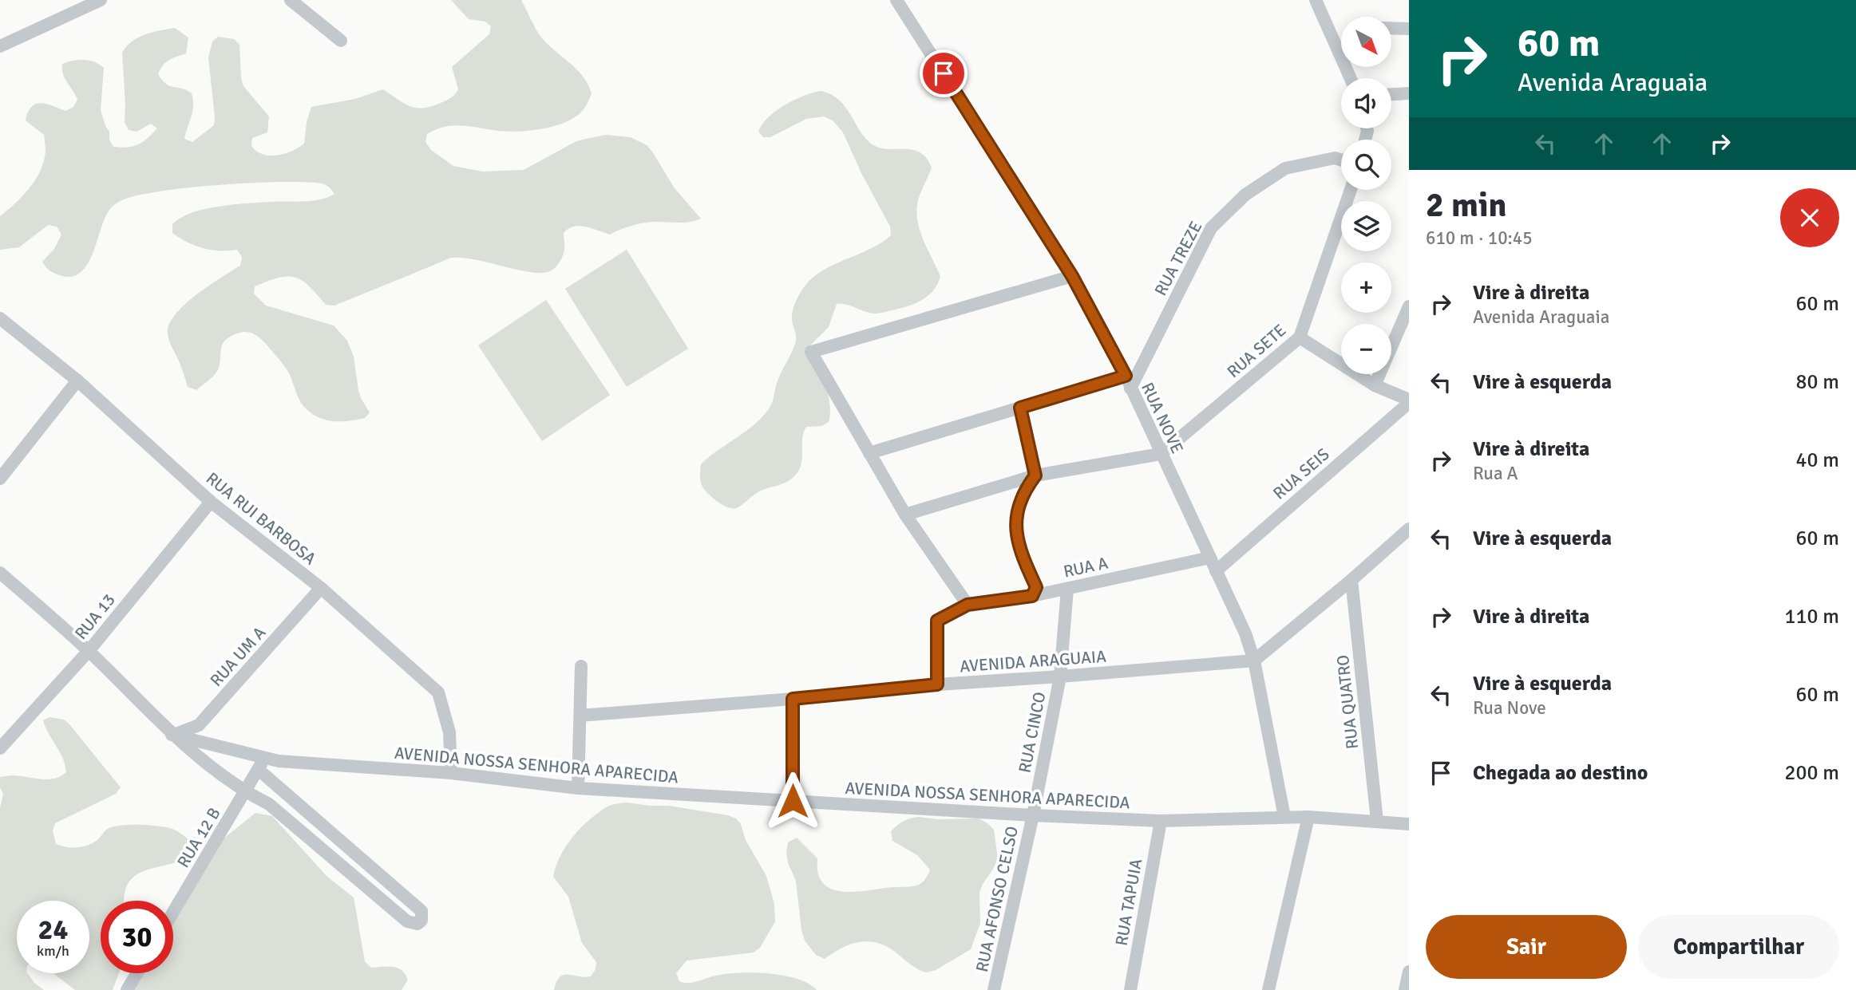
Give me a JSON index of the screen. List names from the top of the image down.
{
  "streets": {
    "street": [
      "RUA TREZE",
      "RUA SETE",
      "RUA NOVE",
      "RUA SEIS",
      "RUA RUI BARBOSA",
      "RUA A",
      "RUA 13",
      "RUA UM A",
      "AVENIDA ARAGUAIA",
      "RUA QUATRO",
      "RUA CINCO",
      "AVENIDA NOSSA SENHORA APARECIDA",
      "RUA 12 B",
      "RUA AFONSO CELSO",
      "RUA TAPUIA"
    ]
  },
  "crossings": [
    ["RUA TREZE", "RUA NOVE"],
    ["RUA SETE", "RUA NOVE"],
    ["RUA NOVE", "RUA SEIS"],
    ["RUA NOVE", "RUA A"],
    ["RUA NOVE", "AVENIDA ARAGUAIA"],
    ["RUA RUI BARBOSA", "RUA 13"],
    ["RUA RUI BARBOSA", "RUA UM A"],
    ["RUA RUI BARBOSA", "AVENIDA NOSSA SENHORA APARECIDA"],
    ["RUA A", "AVENIDA ARAGUAIA"],
    ["RUA A", "RUA CINCO"],
    ["RUA UM A", "AVENIDA NOSSA SENHORA APARECIDA"],
    ["AVENIDA ARAGUAIA", "RUA CINCO"],
    ["RUA QUATRO", "AVENIDA NOSSA SENHORA APARECIDA"],
    ["RUA CINCO", "AVENIDA NOSSA SENHORA APARECIDA"],
    ["RUA CINCO", "RUA AFONSO CELSO"],
    ["AVENIDA NOSSA SENHORA APARECIDA", "RUA 12 B"],
    ["AVENIDA NOSSA SENHORA APARECIDA", "RUA AFONSO CELSO"],
    ["AVENIDA NOSSA SENHORA APARECIDA", "RUA TAPUIA"]
  ],
  "north": "bottom right",
  "page": {
    "turn": ["60 m", "Avenida Araguaia"],
    "map_buttons": ["+", "−"],
    "heading": ["2 min", "610 m · 10:45"],
    "list": [
      {
        "name": "Vire à direita",
        "note": "Avenida Araguaia",
        "value": "60 m"
      },
      {
        "name": "Vire à esquerda",
        "value": "80 m"
      },
      {
        "name": "Vire à direita",
        "note": "Rua A",
        "value": "40 m"
      },
      {
        "name": "Vire à esquerda",
        "value": "60 m"
      },
      {
        "name": "Vire à direita",
        "value": "110 m"
      },
      {
        "name": "Vire à esquerda",
        "note": "Rua Nove",
        "value": "60 m"
      },
      {
        "name": "Chegada ao destino",
        "value": "200 m"
      }
    ],
    "speed": "24 km/h",
    "limit": "30",
    "buttons": ["Sair", "Compartilhar"]
  }
}
